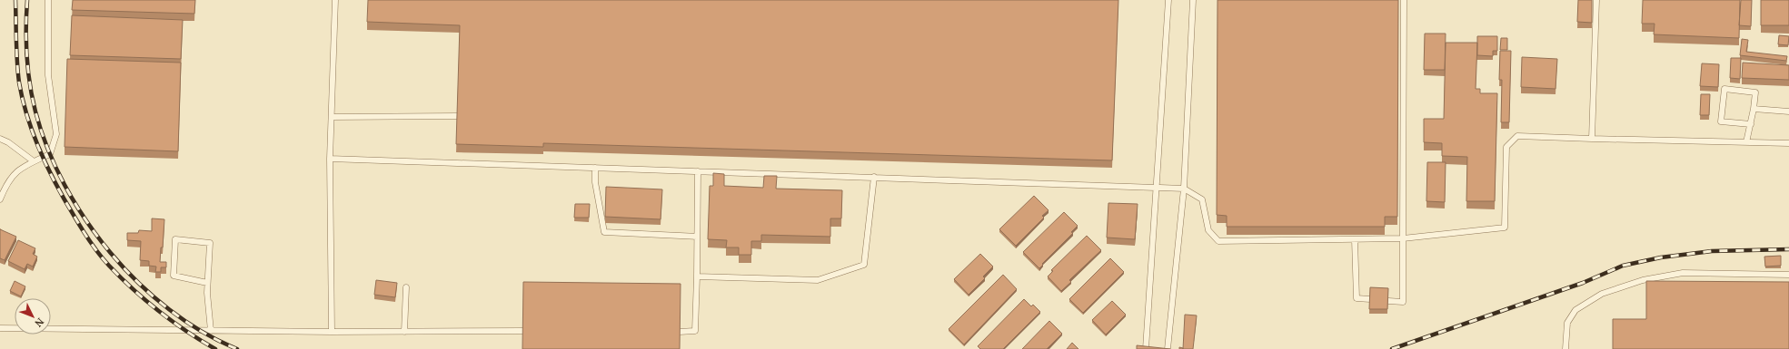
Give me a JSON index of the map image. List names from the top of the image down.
{
  "north": "bottom right"
}
